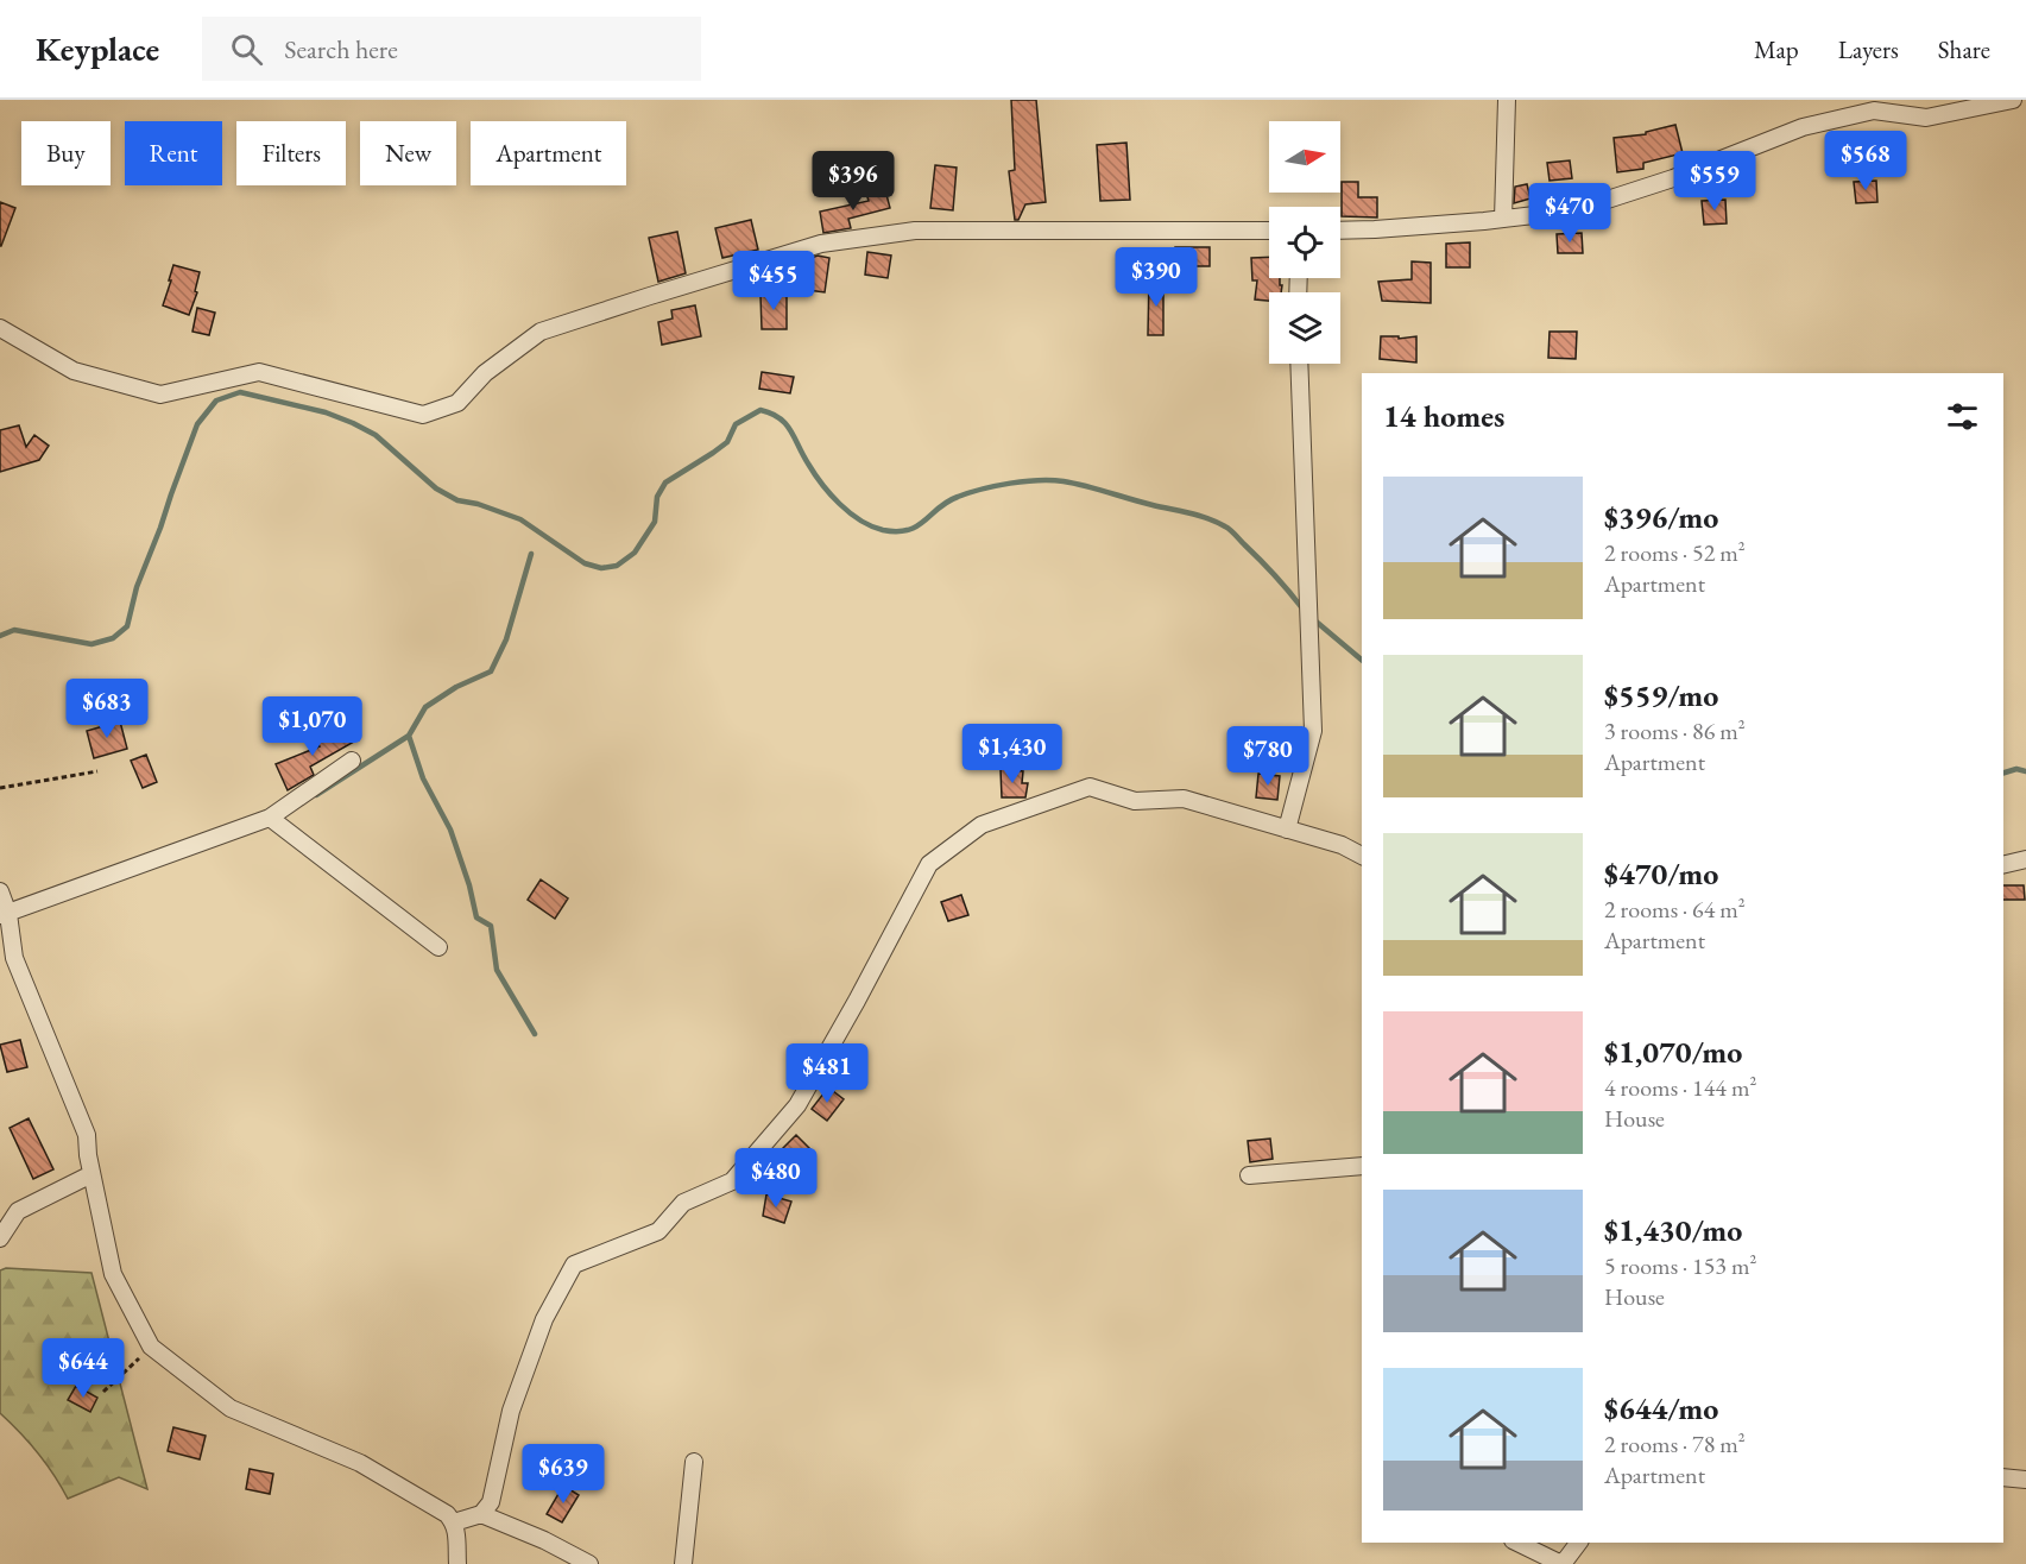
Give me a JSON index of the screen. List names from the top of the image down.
{
  "north": "right",
  "page": {
    "header": "Keyplace",
    "search": "Search here",
    "nav": ["Map", "Layers", "Share"],
    "chip": [
      "Buy",
      "Rent",
      "Filters",
      "New",
      "Apartment"
    ],
    "price": [
      "$568",
      "$396",
      "$559",
      "$470",
      "$390",
      "$455",
      "$683",
      "$1,070",
      "$1,430",
      "$780",
      "$481",
      "$480",
      "$644",
      "$639"
    ],
    "heading": "14 homes",
    "list": [
      {
        "name": "$396/mo",
        "note": "2 rooms · 52 m² · Apartment"
      },
      {
        "name": "$559/mo",
        "note": "3 rooms · 86 m² · Apartment"
      },
      {
        "name": "$470/mo",
        "note": "2 rooms · 64 m² · Apartment"
      },
      {
        "name": "$1,070/mo",
        "note": "4 rooms · 144 m² · House"
      },
      {
        "name": "$1,430/mo",
        "note": "5 rooms · 153 m² · House"
      },
      {
        "name": "$644/mo",
        "note": "2 rooms · 78 m² · Apartment"
      }
    ]
  }
}
